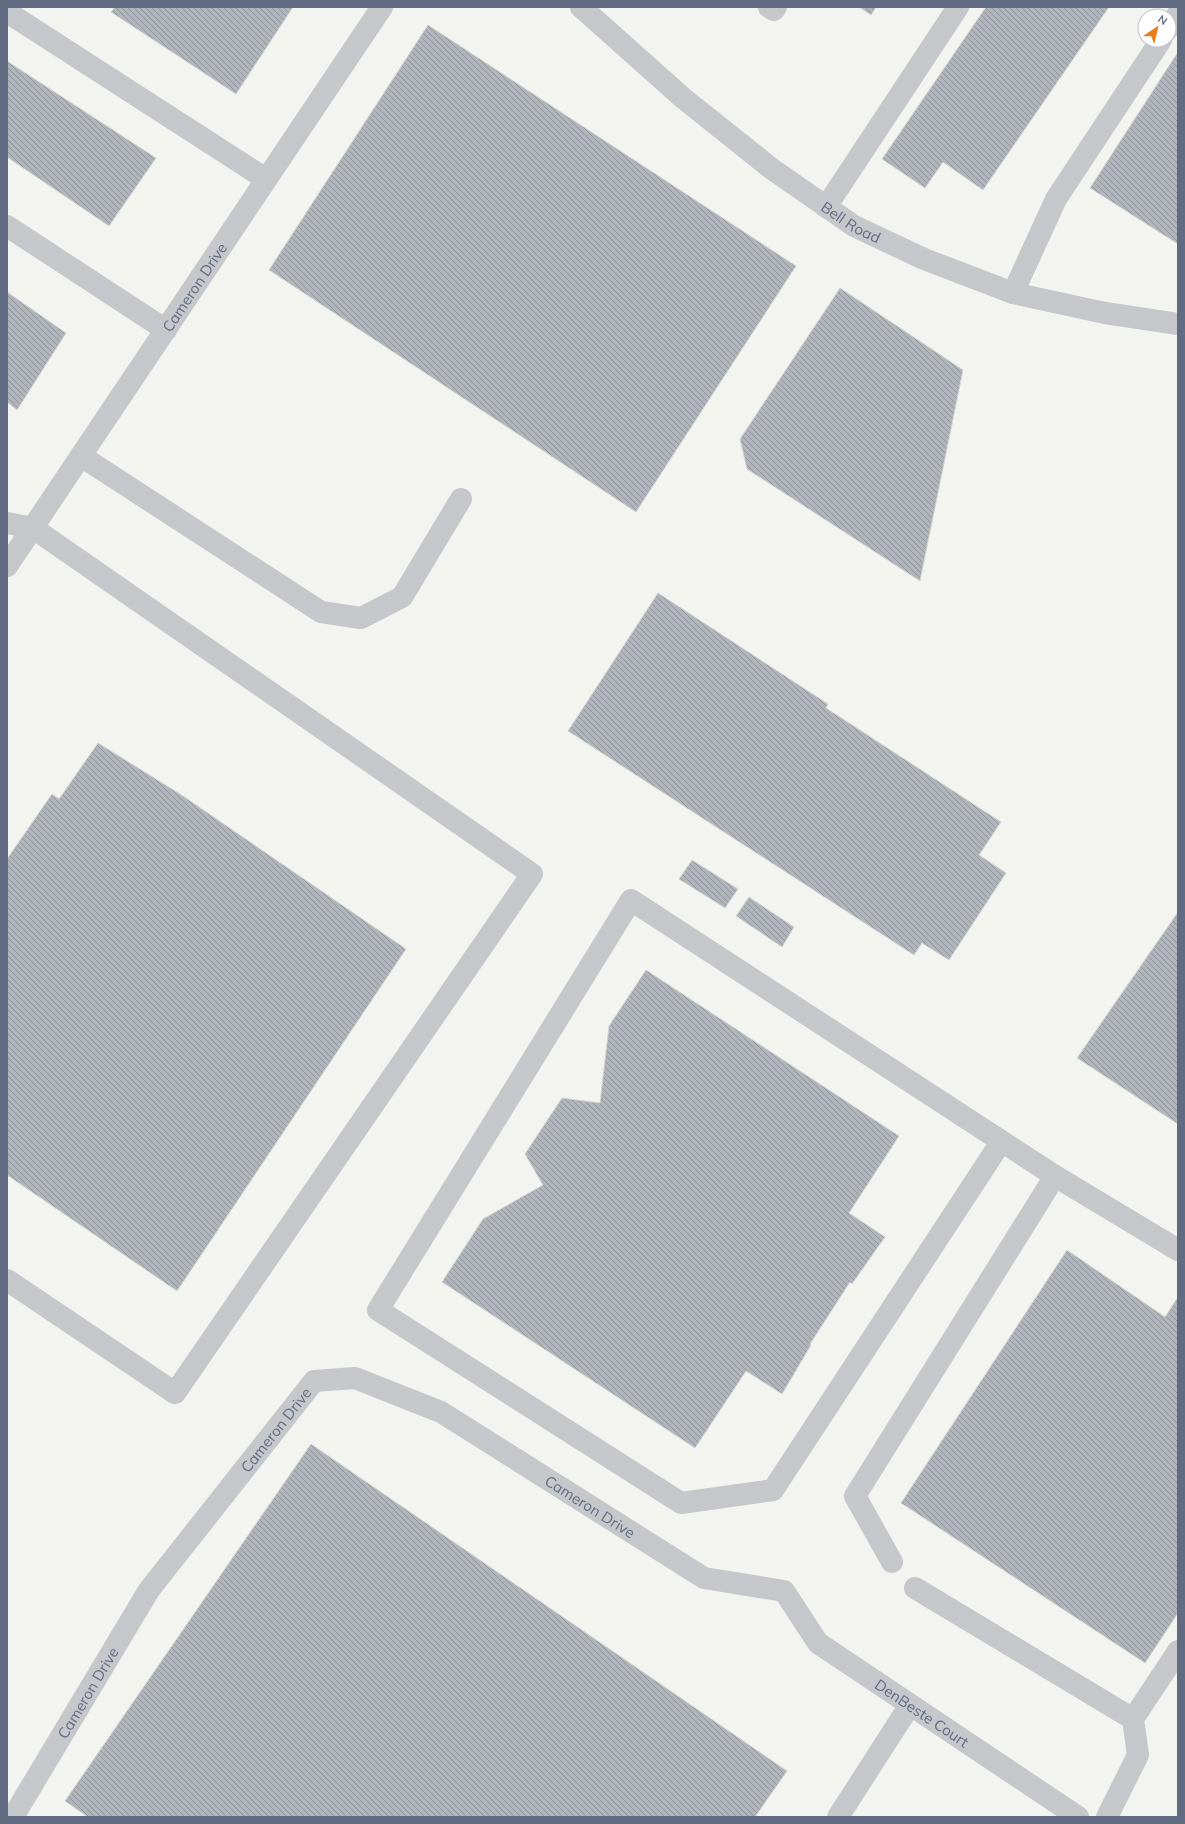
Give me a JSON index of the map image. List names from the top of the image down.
{
  "streets": {
    "street": ["Bell Road", "Cameron Drive", "DenBeste Court"]
  },
  "crossings": [
    ["Cameron Drive", "DenBeste Court"]
  ],
  "north": "top right"
}
